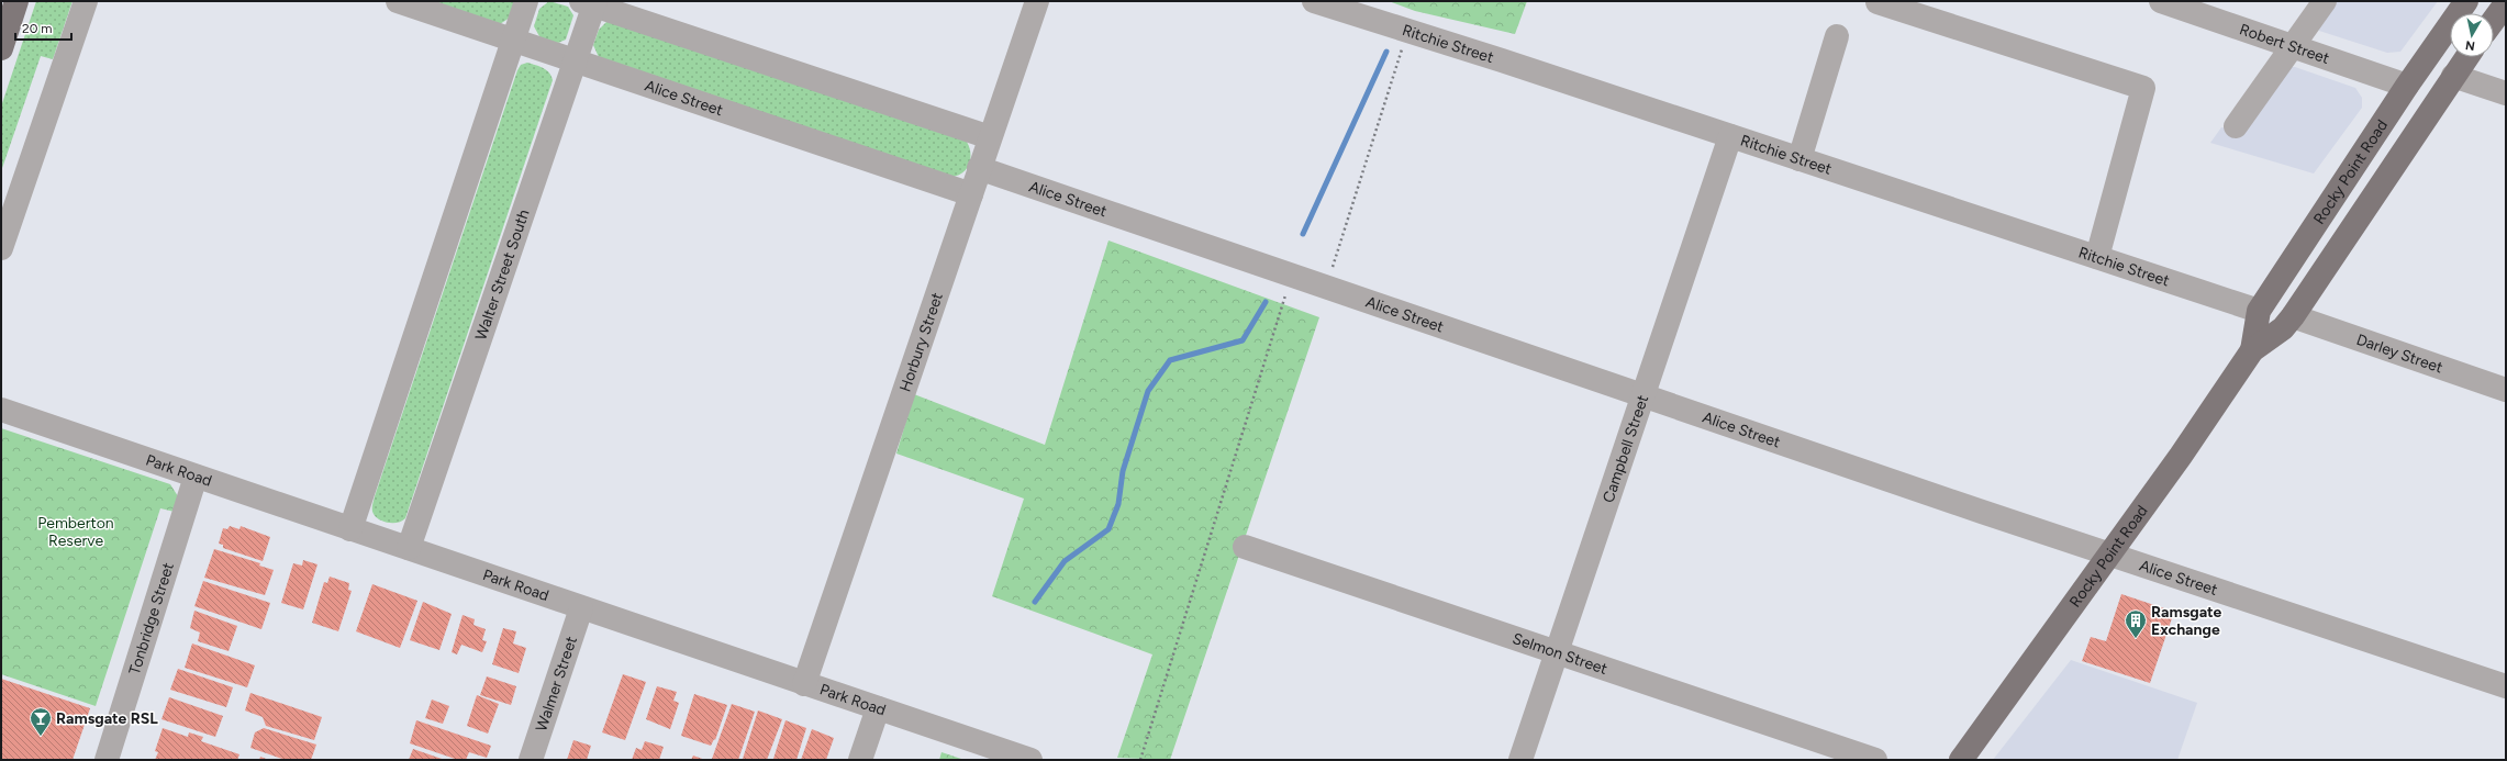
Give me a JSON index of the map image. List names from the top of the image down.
{
  "streets": {
    "main road": ["Rocky Point Road"],
    "street": [
      "Robert Street",
      "Ritchie Street",
      "Alice Street",
      "Walter Street South",
      "Horbury Street",
      "Darley Street",
      "Campbell Street",
      "Park Road",
      "Tonbridge Street",
      "Selmon Street",
      "Walmer Street"
    ]
  },
  "crossings": [
    ["Robert Street", "Rocky Point Road"],
    ["Ritchie Street", "Rocky Point Road"],
    ["Ritchie Street", "Campbell Street"],
    ["Alice Street", "Rocky Point Road"],
    ["Alice Street", "Walter Street South"],
    ["Alice Street", "Horbury Street"],
    ["Alice Street", "Campbell Street"],
    ["Rocky Point Road", "Darley Street"],
    ["Walter Street South", "Park Road"],
    ["Horbury Street", "Park Road"],
    ["Campbell Street", "Selmon Street"],
    ["Park Road", "Tonbridge Street"],
    ["Park Road", "Walmer Street"]
  ],
  "parks": ["Pemberton Reserve"],
  "places": {
    "building": ["Ramsgate Exchange"],
    "bar": ["Ramsgate RSL"]
  },
  "scale_bar": "20 m",
  "north": "bottom"
}
